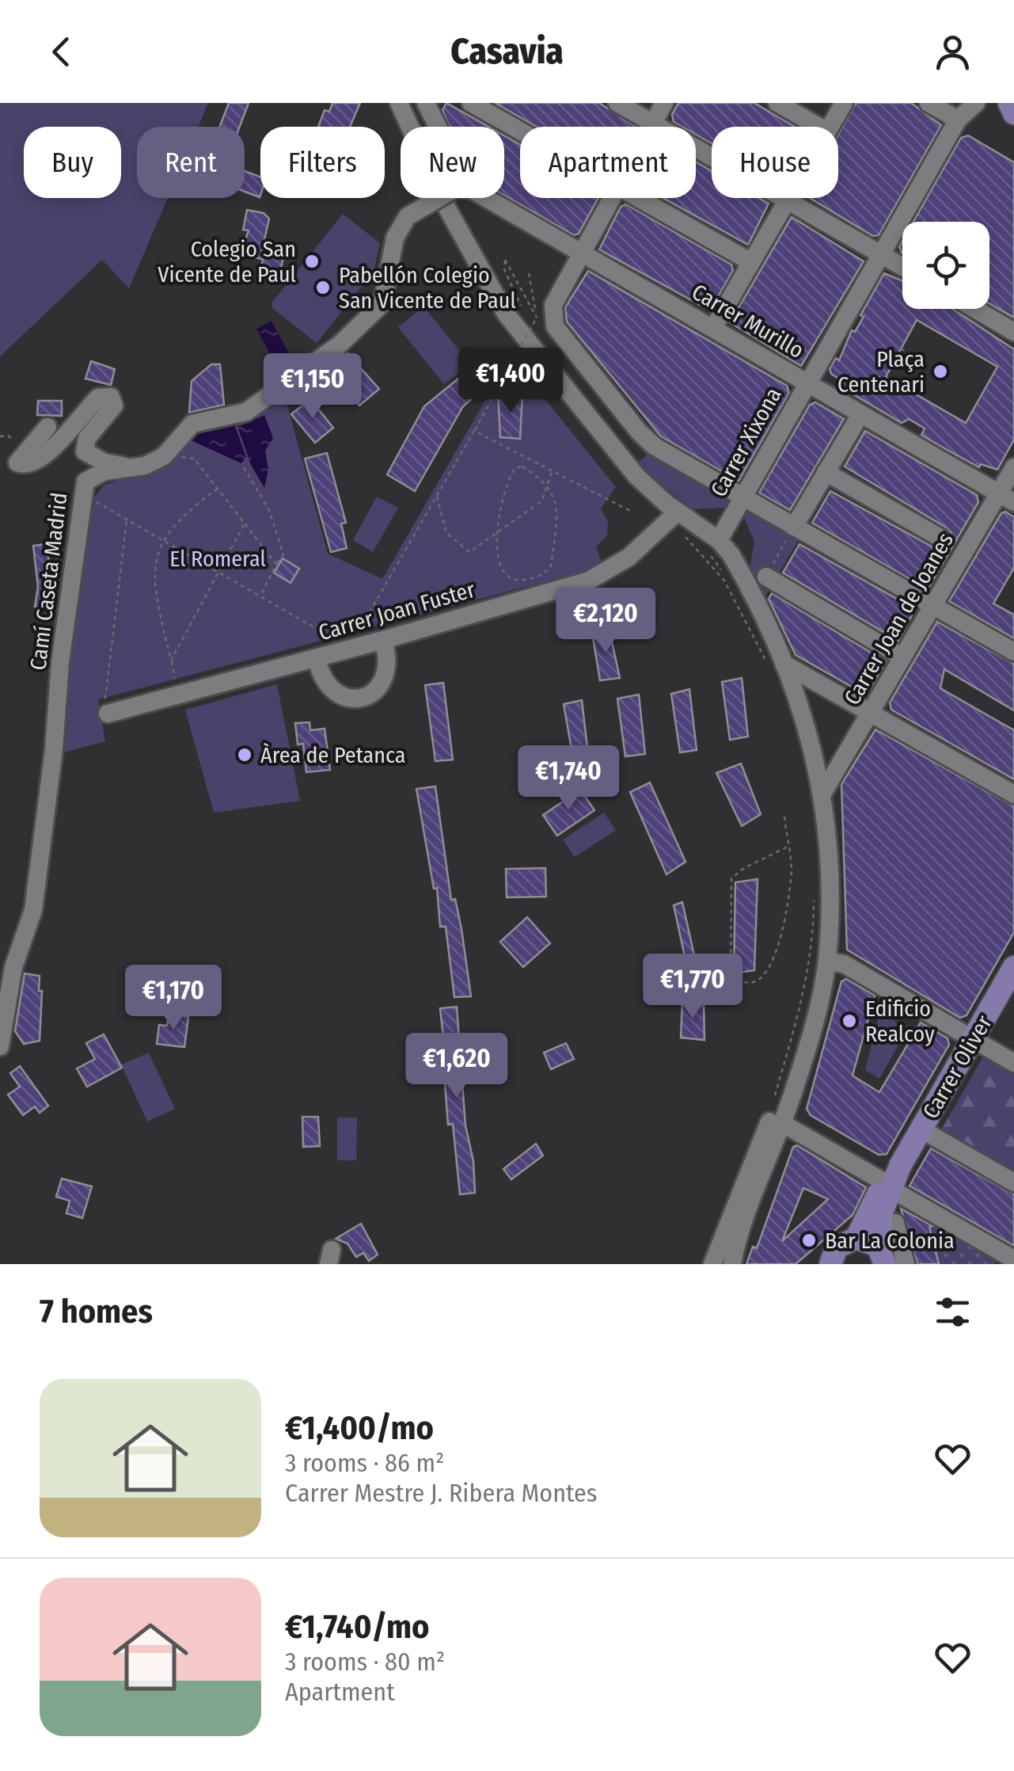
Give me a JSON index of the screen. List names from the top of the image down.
{
  "streets": {
    "main road": ["Carrer Oliver"],
    "street": [
      "Carrer Murillo",
      "Carrer Xixona",
      "Camí Caseta Madrid",
      "Carrer Joan Fuster",
      "Carrer Joan de Joanes"
    ]
  },
  "crossings": [
    ["Carrer Murillo", "Carrer Xixona"],
    ["Carrer Murillo", "Camí Caseta Madrid"],
    ["Carrer Murillo", "Carrer Joan de Joanes"]
  ],
  "parks": ["El Romeral"],
  "places": [
    "Colegio San Vicente de Paul",
    "Pabellón Colegio San Vicente de Paul",
    "Plaça Centenari",
    "Àrea de Petanca",
    "Edificio Realcoy",
    "Bar La Colonia"
  ],
  "page": {
    "header": "Casavia",
    "chip": [
      "Buy",
      "Rent",
      "Filters",
      "New",
      "Apartment",
      "House"
    ],
    "price": [
      "€1,400",
      "€1,150",
      "€2,120",
      "€1,740",
      "€1,770",
      "€1,170",
      "€1,620"
    ],
    "heading": "7 homes",
    "list": [
      {
        "name": "€1,400/mo",
        "note": "3 rooms · 86 m² · Carrer Mestre J. Ribera Montes"
      },
      {
        "name": "€1,740/mo",
        "note": "3 rooms · 80 m² · Apartment"
      }
    ]
  }
}
